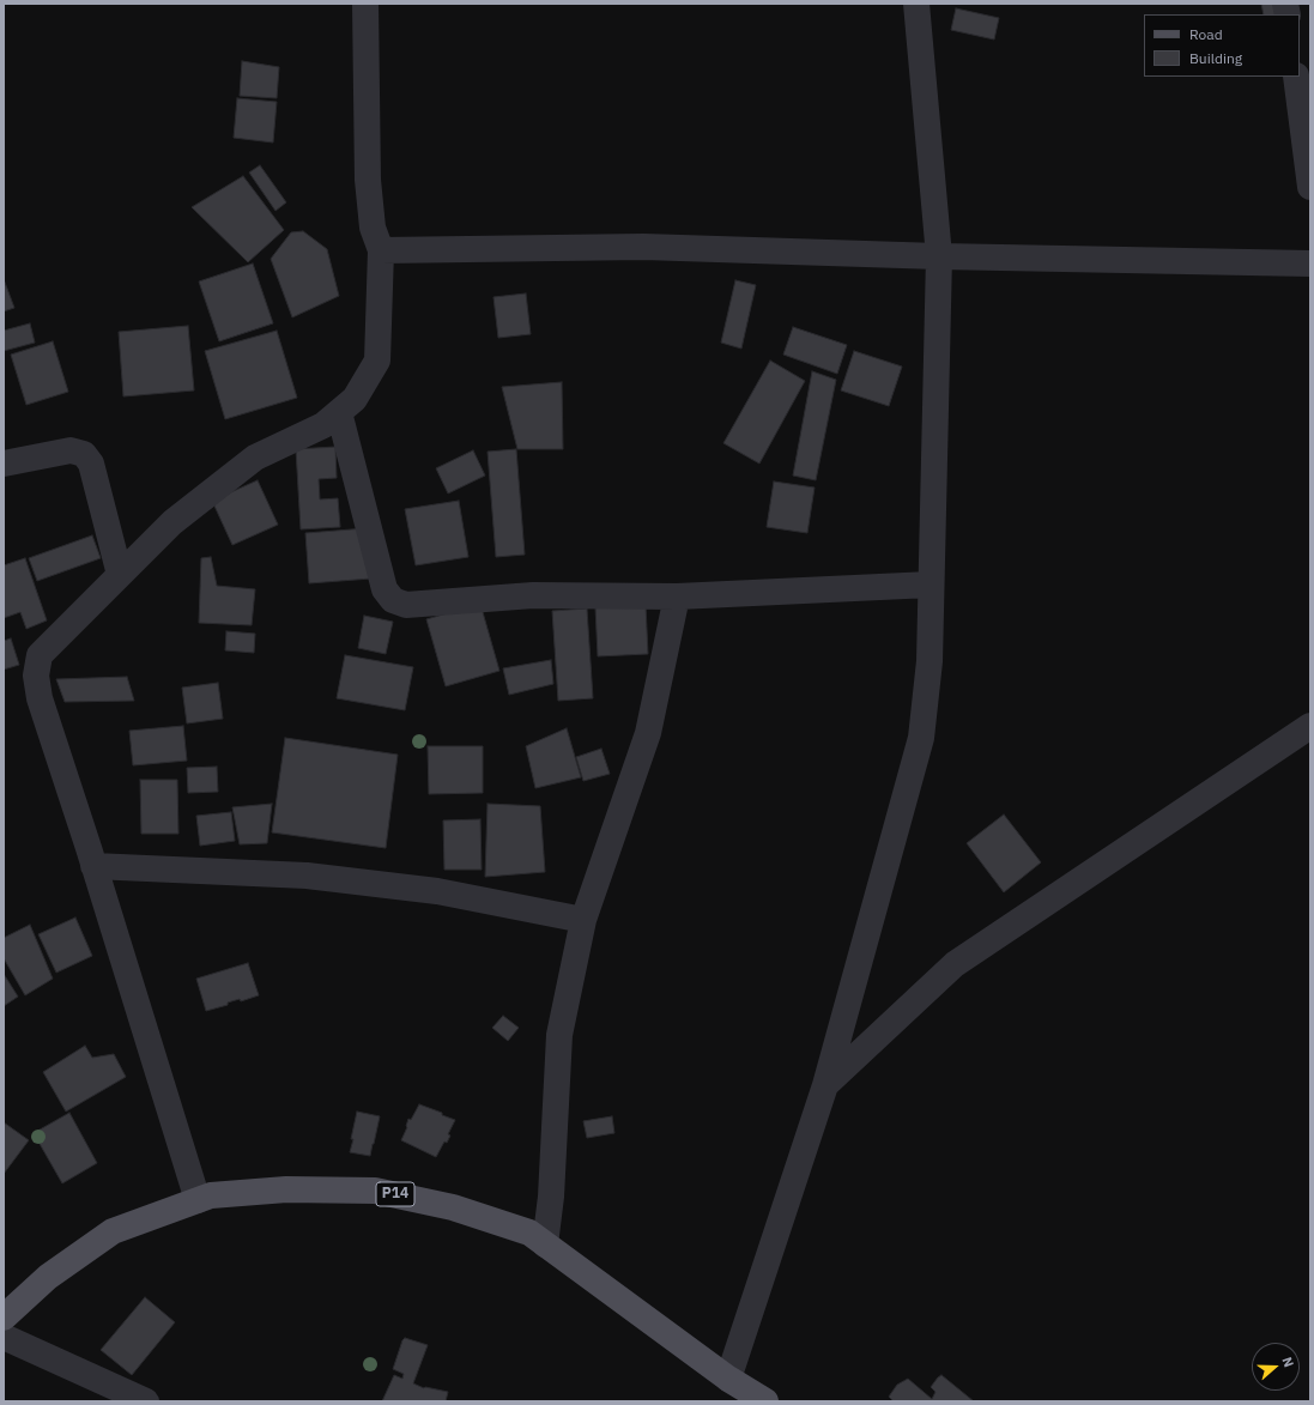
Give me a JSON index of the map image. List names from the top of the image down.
{
  "streets": {
    "main road": ["P14"]
  },
  "legend": ["Road", "Building"],
  "north": "right"
}
